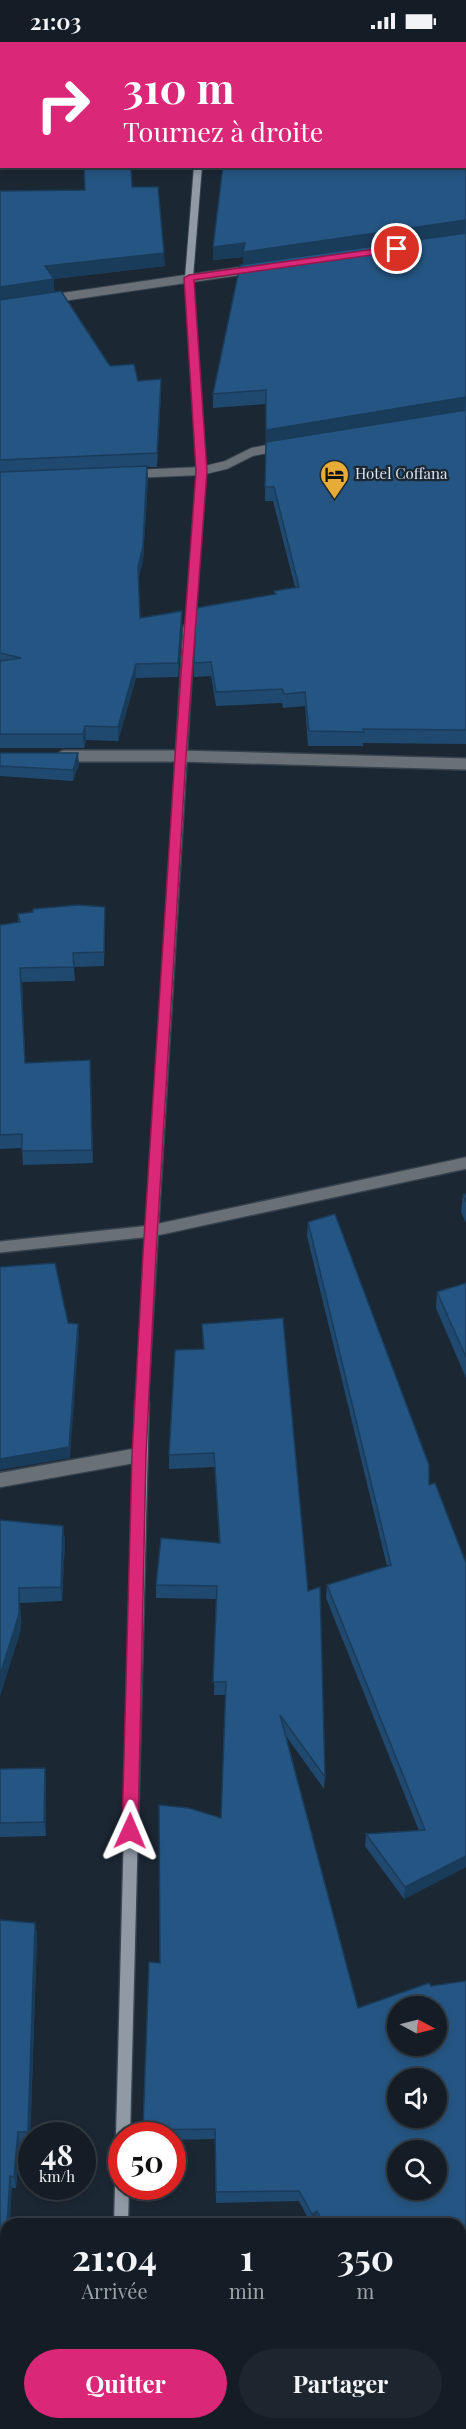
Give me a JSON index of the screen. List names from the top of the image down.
{
  "places": {
    "hotel": ["Hotel Coffana"]
  },
  "north": "right",
  "page": {
    "status": "21:03",
    "turn": ["310 m", "Tournez à droite"],
    "speed": "48 km/h",
    "limit": "50",
    "eta": [
      "21:04",
      "Arrivée",
      "1",
      "min",
      "350",
      "m"
    ],
    "buttons": ["Quitter", "Partager"]
  }
}
